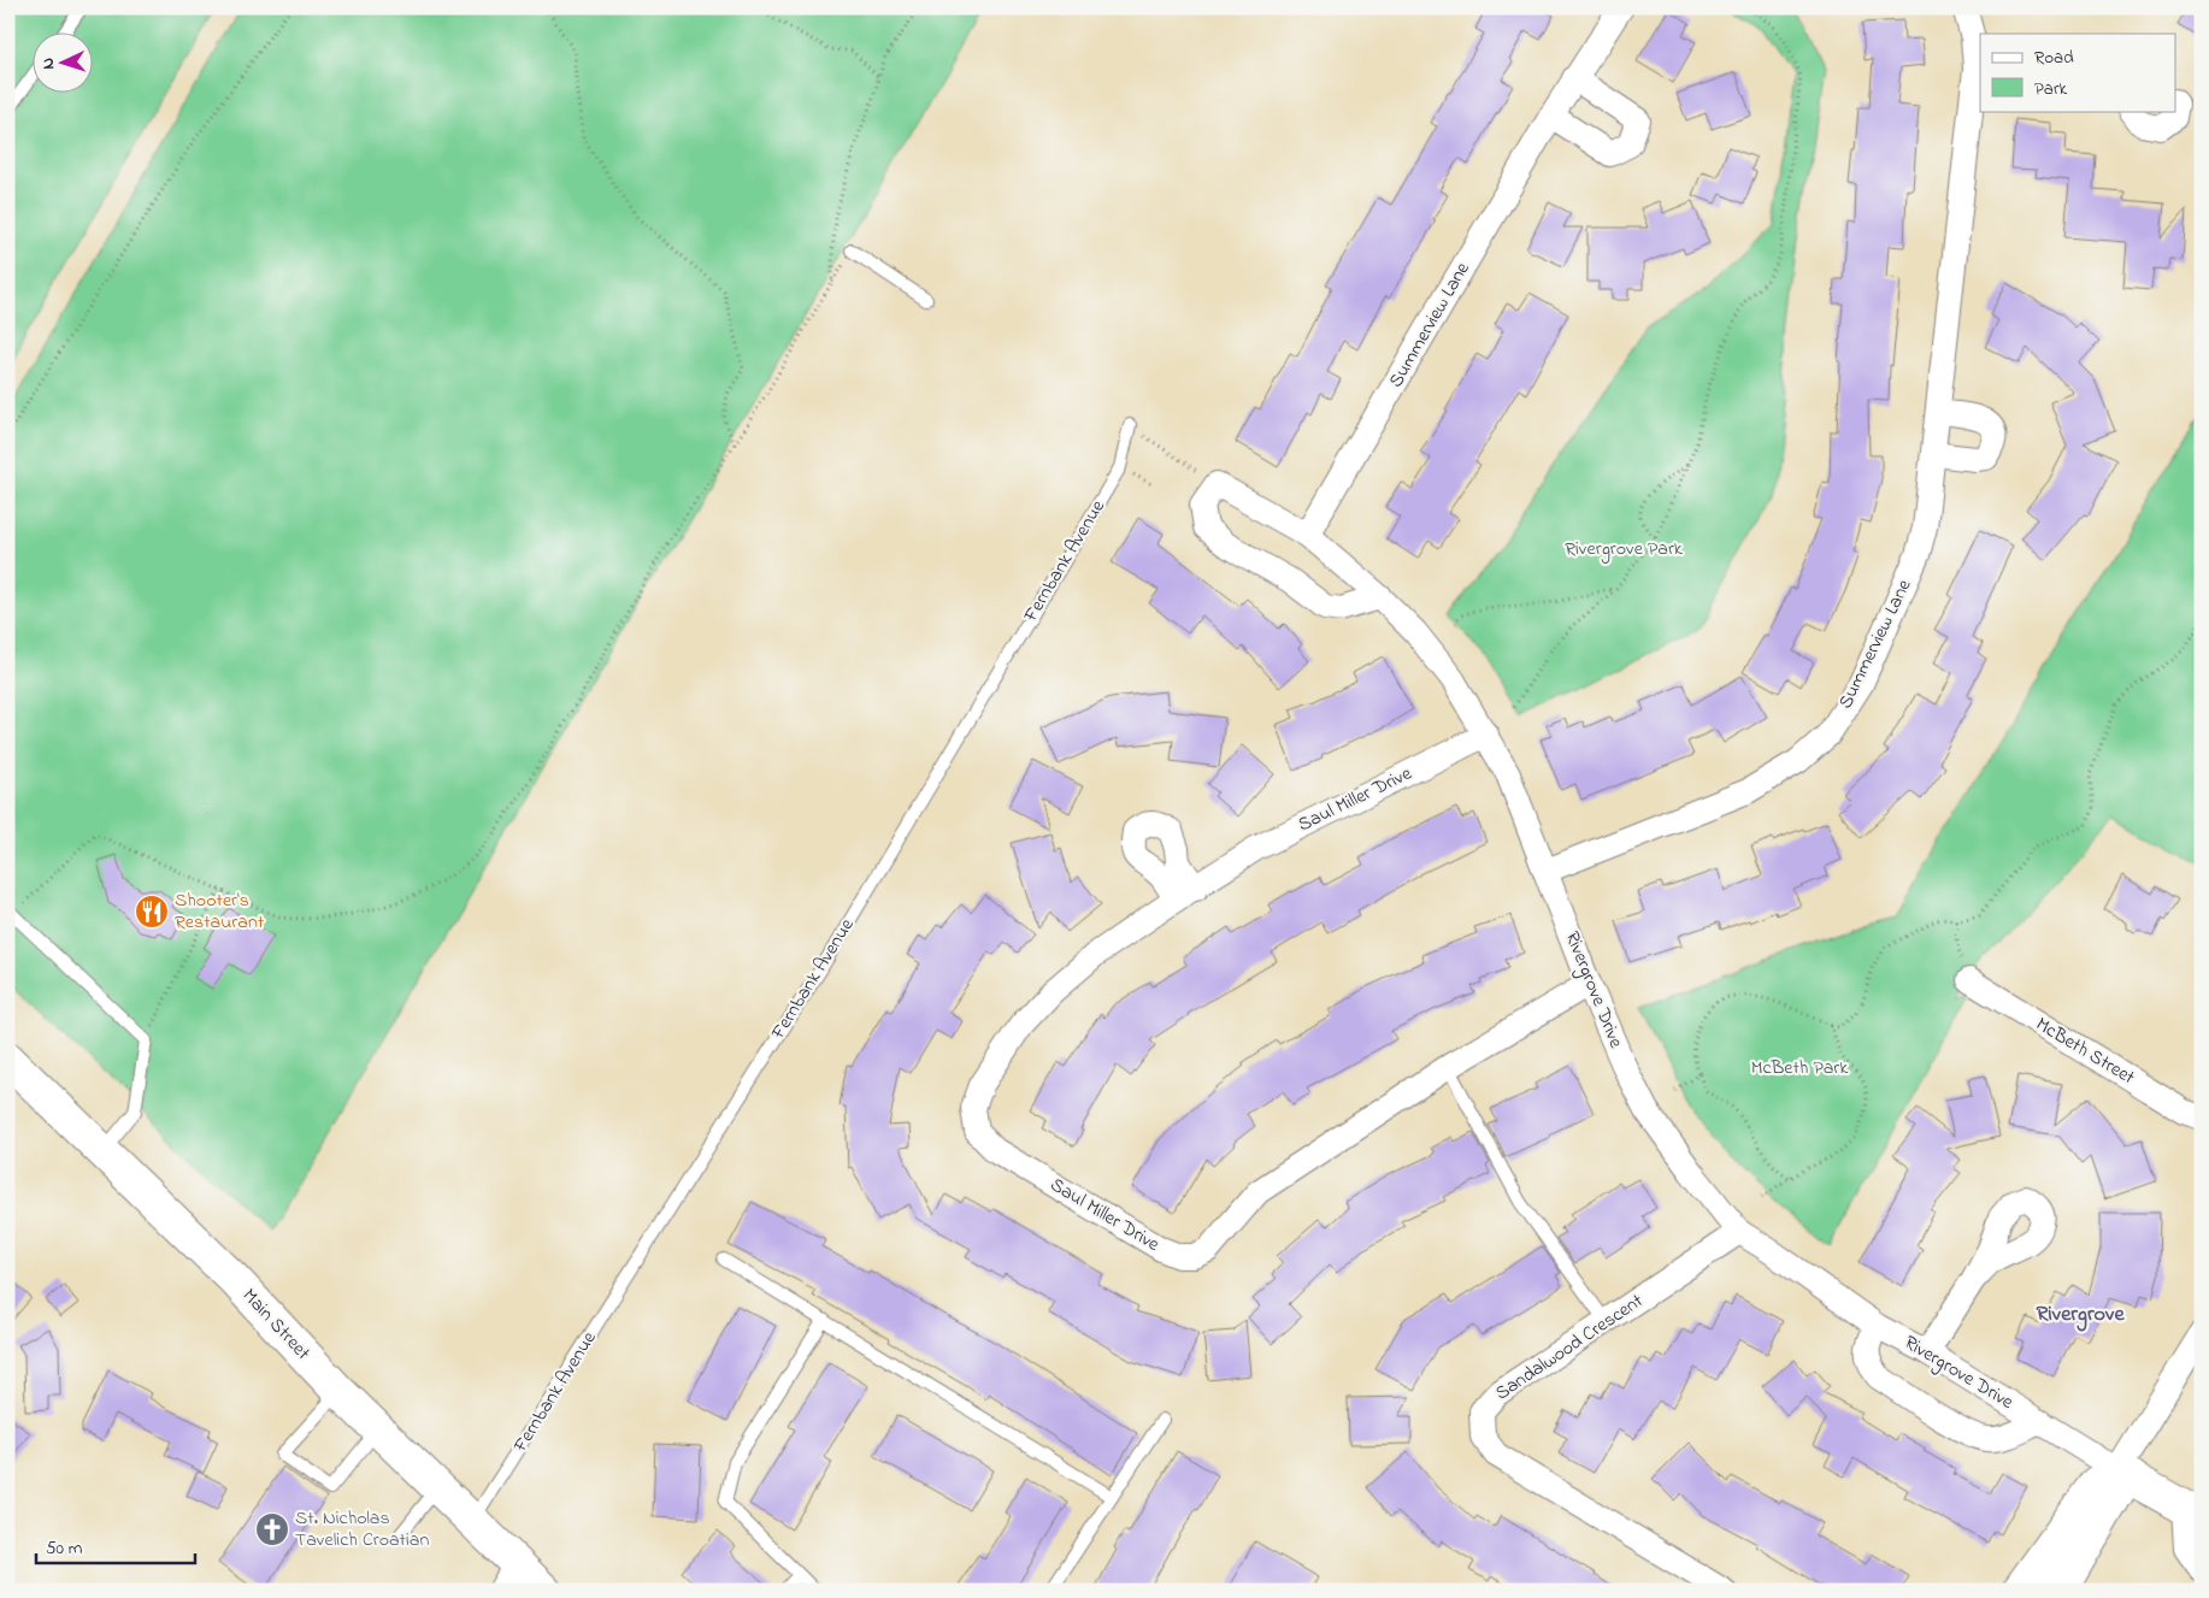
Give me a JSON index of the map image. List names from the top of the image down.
{
  "streets": {
    "main road": ["Rivergrove Drive", "Main Street"],
    "street": [
      "Summerview Lane",
      "Saul Miller Drive",
      "McBeth Street",
      "Sandalwood Crescent"
    ],
    "lane": ["Fernbank Avenue"]
  },
  "crossings": [
    ["Summerview Lane", "Rivergrove Drive"],
    ["Fernbank Avenue", "Main Street"],
    ["Saul Miller Drive", "Rivergrove Drive"],
    ["Rivergrove Drive", "Sandalwood Crescent"]
  ],
  "districts": ["Rivergrove"],
  "parks": ["Rivergrove Park", "McBeth Park"],
  "places": {
    "restaurant": ["Shooter's Restaurant"],
    "church": ["St. Nicholas Tavelich Croatian"]
  },
  "legend": ["Road", "Park"],
  "scale_bar": "50 m",
  "north": "left"
}
